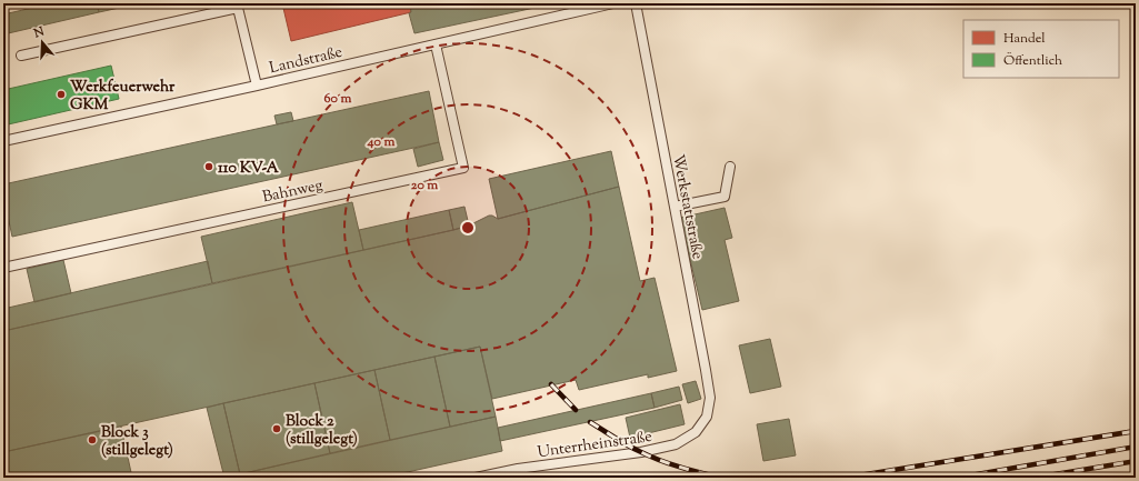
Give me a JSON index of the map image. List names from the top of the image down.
{
  "streets": {
    "lane": [
      "Landstraße",
      "Bahnweg",
      "Werkstattstraße",
      "Unterrheinstraße"
    ]
  },
  "crossings": [
    ["Landstraße", "Bahnweg"],
    ["Werkstattstraße", "Unterrheinstraße"]
  ],
  "places": [
    "Werkfeuerwehr GKM",
    "110 KV-A",
    "Block 2 (stillgelegt)",
    "Block 3 (stillgelegt)"
  ],
  "legend": ["Handel", "Öffentlich"],
  "north": "top",
  "rings": ["60 m", "40 m", "20 m"]
}
